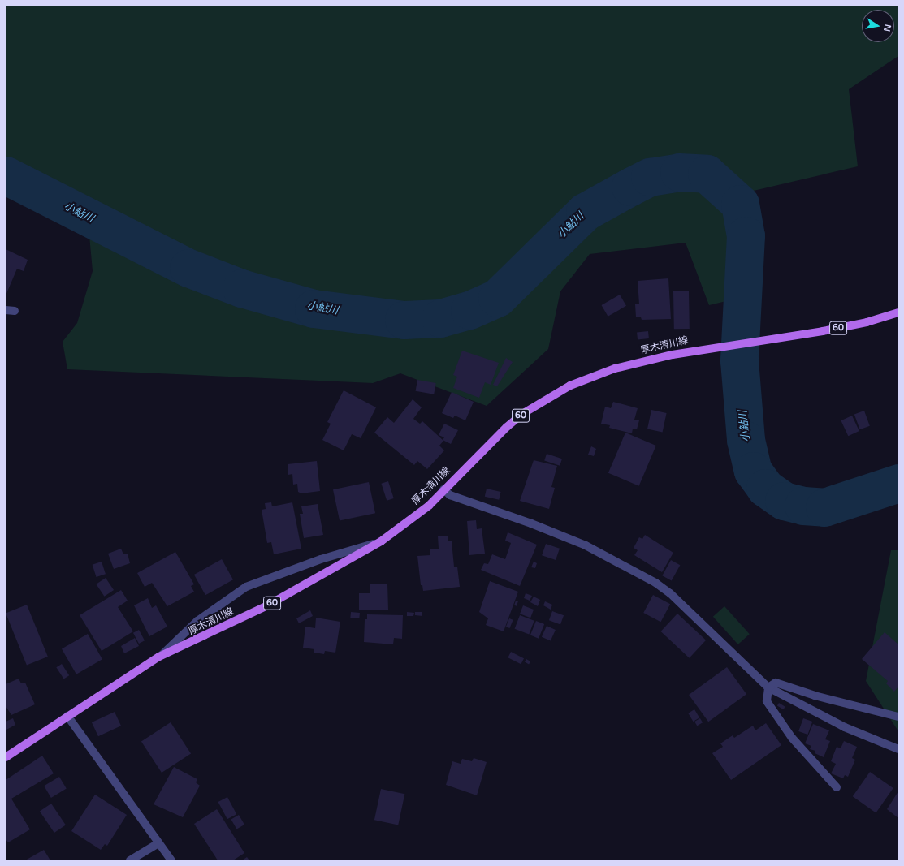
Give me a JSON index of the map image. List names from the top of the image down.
{
  "streets": {
    "main road": ["60", "厚木清川線"]
  },
  "water": ["小鮎川"],
  "north": "right"
}
